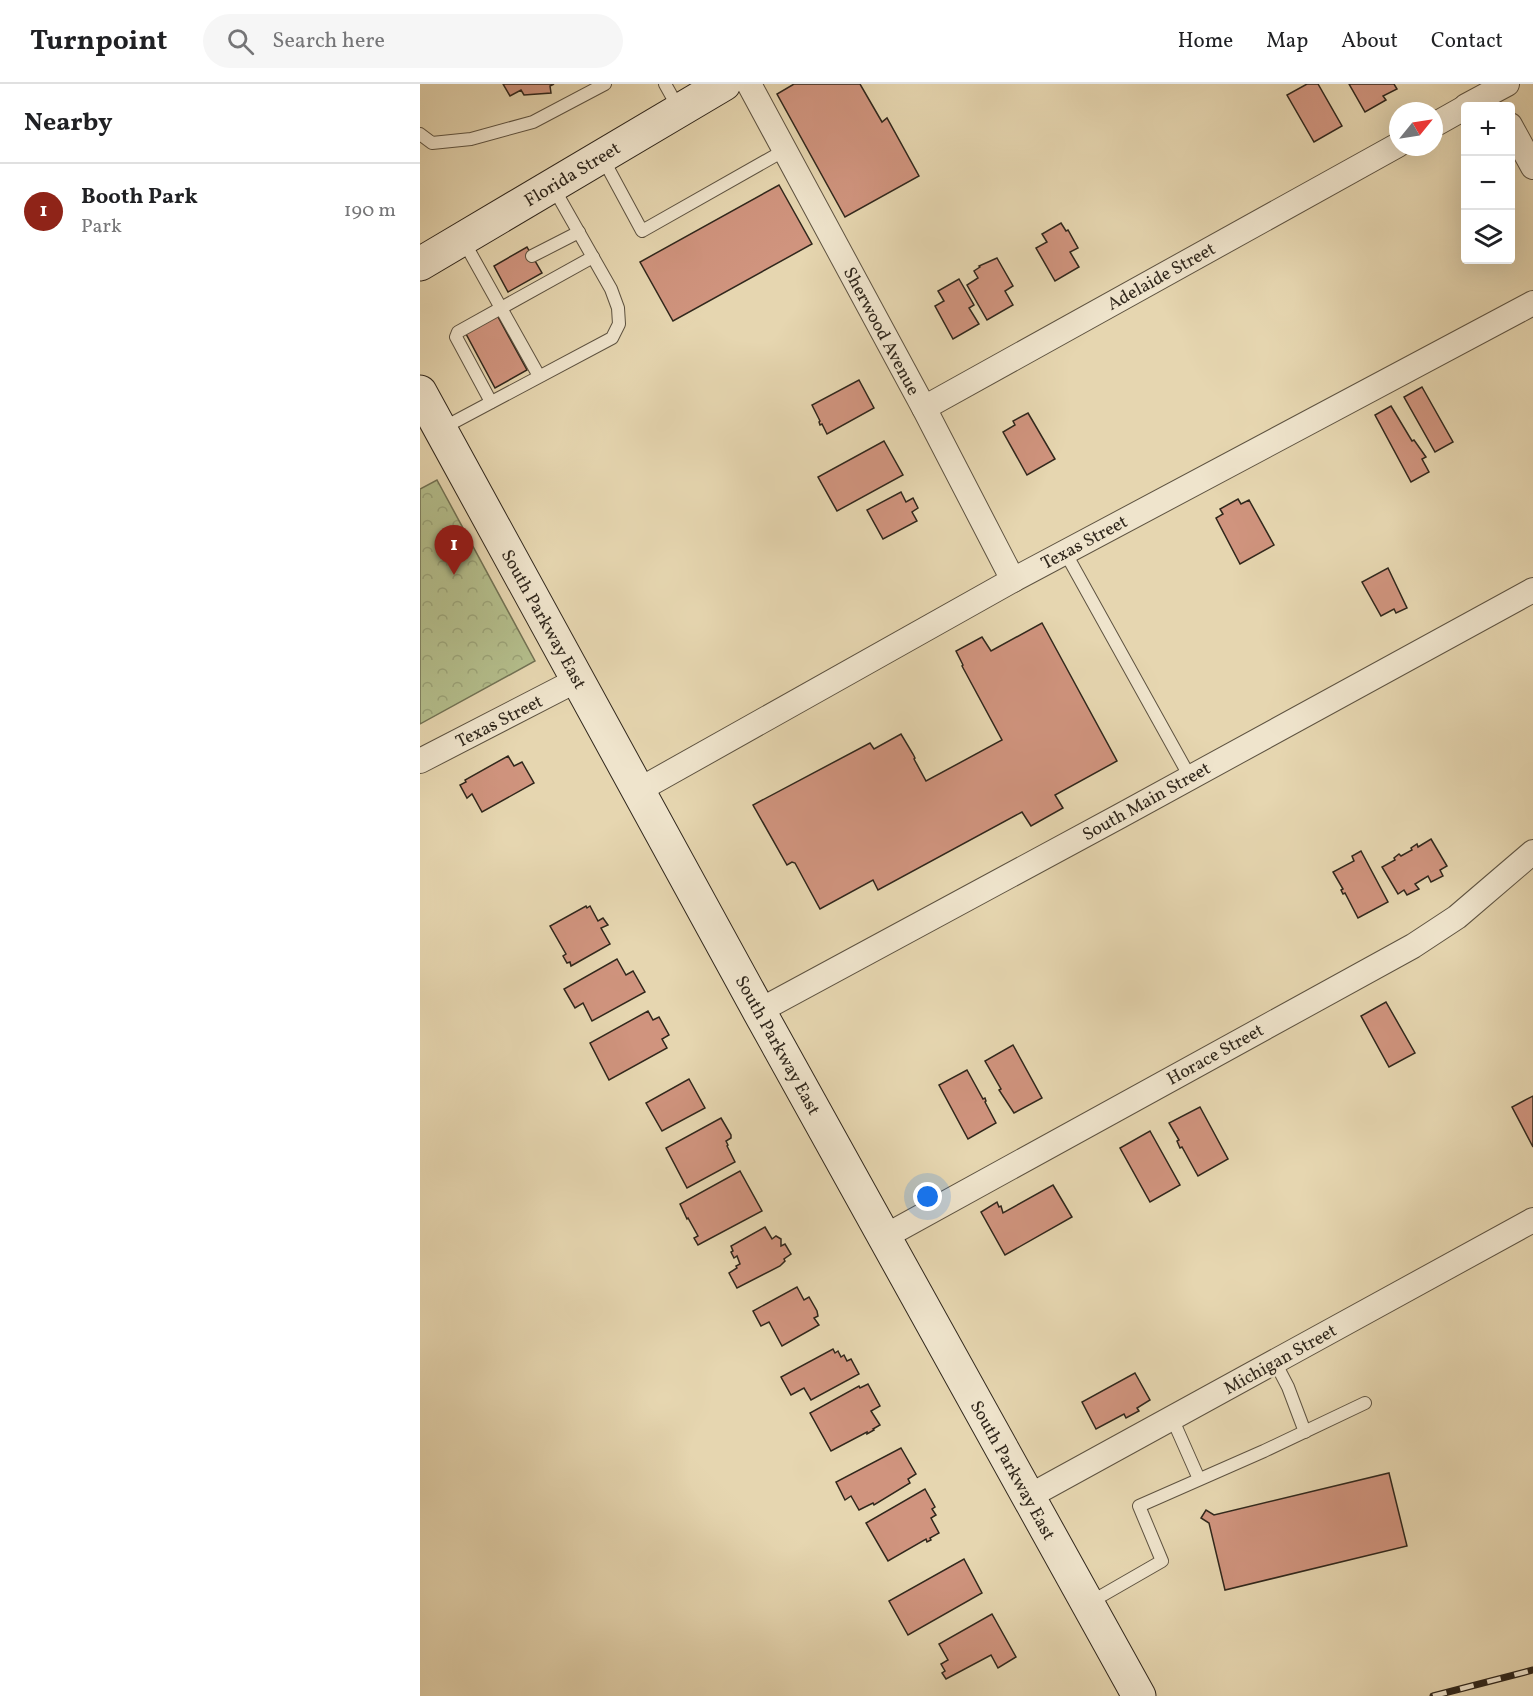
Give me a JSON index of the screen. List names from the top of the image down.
{
  "streets": {
    "main road": ["Florida Street", "South Parkway East"],
    "street": [
      "Adelaide Street",
      "Sherwood Avenue",
      "Texas Street",
      "South Main Street",
      "Horace Street",
      "Michigan Street"
    ]
  },
  "crossings": [
    ["Adelaide Street", "Sherwood Avenue"],
    ["Sherwood Avenue", "Texas Street"],
    ["Texas Street", "South Parkway East"],
    ["South Parkway East", "South Main Street"],
    ["South Parkway East", "Horace Street"],
    ["South Parkway East", "Michigan Street"]
  ],
  "north": "top right",
  "page": {
    "header": "Turnpoint",
    "search": "Search here",
    "nav": [
      "Home",
      "Map",
      "About",
      "Contact"
    ],
    "heading": "Nearby",
    "map_buttons": ["+", "−"],
    "list": [
      {
        "mark": "1",
        "name": "Booth Park",
        "note": "Park",
        "value": "190 m"
      }
    ],
    "pins": "1"
  }
}
